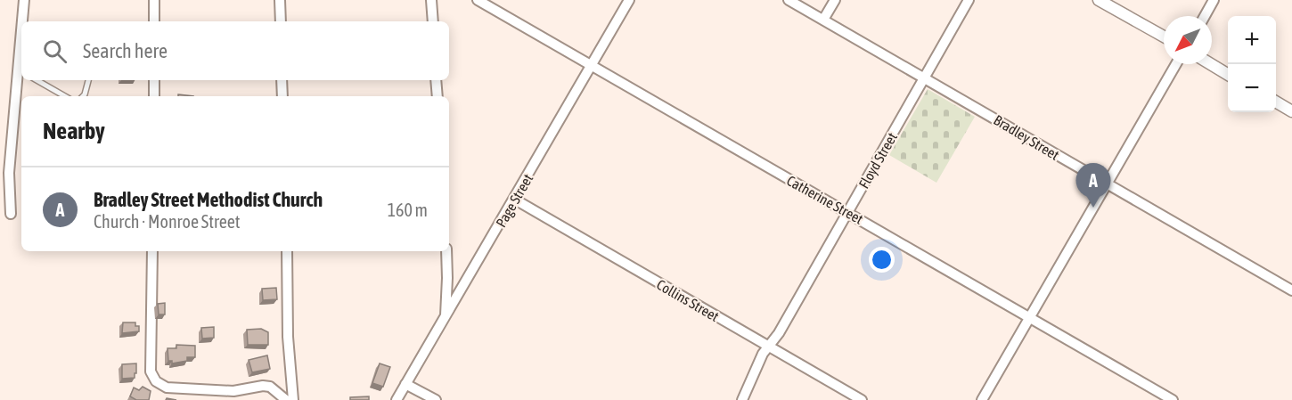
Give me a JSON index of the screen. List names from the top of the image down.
{
  "streets": {
    "street": [
      "Bradley Street",
      "Floyd Street",
      "Catherine Street",
      "Page Street",
      "Collins Street"
    ]
  },
  "crossings": [
    ["Bradley Street", "Floyd Street"],
    ["Floyd Street", "Catherine Street"],
    ["Floyd Street", "Collins Street"],
    ["Catherine Street", "Page Street"],
    ["Page Street", "Collins Street"]
  ],
  "north": "bottom left",
  "page": {
    "map_buttons": ["+", "−"],
    "search": "Search here",
    "heading": "Nearby",
    "pins": "A",
    "list": [
      {
        "mark": "A",
        "name": "Bradley Street Methodist Church",
        "note": "Church · Monroe Street",
        "value": "160 m"
      }
    ]
  }
}
